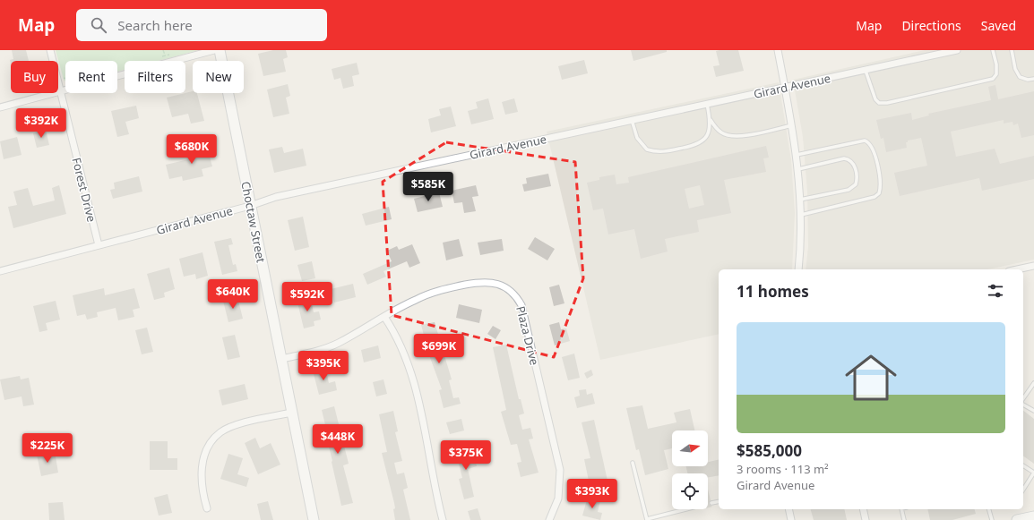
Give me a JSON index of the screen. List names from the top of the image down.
{
  "streets": {
    "street": [
      "Girard Avenue",
      "Forest Drive",
      "Choctaw Street",
      "Plaza Drive"
    ]
  },
  "crossings": [
    ["Girard Avenue", "Forest Drive"],
    ["Girard Avenue", "Choctaw Street"],
    ["Choctaw Street", "Plaza Drive"]
  ],
  "north": "right",
  "page": {
    "header": "Map",
    "search": "Search here",
    "nav": ["Map", "Directions", "Saved"],
    "chip": [
      "Buy",
      "Rent",
      "Filters",
      "New"
    ],
    "price": [
      "$392K",
      "$680K",
      "$585K",
      "$640K",
      "$592K",
      "$699K",
      "$395K",
      "$448K",
      "$225K",
      "$375K",
      "$393K"
    ],
    "heading": "11 homes",
    "list": [
      {
        "name": "$585,000",
        "note": "3 rooms · 113 m² · Girard Avenue"
      }
    ]
  }
}
